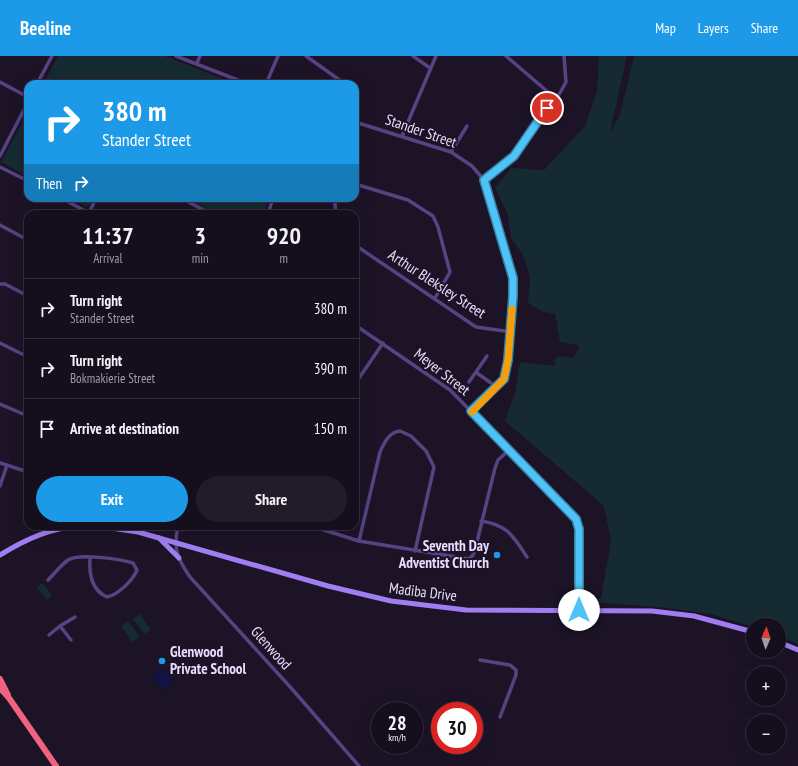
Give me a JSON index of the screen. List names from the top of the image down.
{
  "streets": {
    "street": [
      "Stander Street",
      "Arthur Bleksley Street",
      "Meyer Street",
      "Madiba Drive",
      "Glenwood"
    ]
  },
  "crossings": [
    ["Stander Street", "Arthur Bleksley Street"],
    ["Stander Street", "Meyer Street"],
    ["Meyer Street", "Madiba Drive"],
    ["Madiba Drive", "Glenwood"]
  ],
  "places": ["Seventh Day Adventist Church", "Glenwood Private School"],
  "north": "top",
  "page": {
    "header": "Beeline",
    "nav": ["Map", "Layers", "Share"],
    "turn": ["380 m", "Stander Street"],
    "then": "Then",
    "eta": [
      "11:37",
      "Arrival",
      "3",
      "min",
      "920",
      "m"
    ],
    "list": [
      {
        "name": "Turn right",
        "note": "Stander Street",
        "value": "380 m"
      },
      {
        "name": "Turn right",
        "note": "Bokmakierie Street",
        "value": "390 m"
      },
      {
        "name": "Arrive at destination",
        "value": "150 m"
      }
    ],
    "buttons": ["Exit", "Share"],
    "map_buttons": ["+", "−"],
    "speed": "28 km/h",
    "limit": "30"
  }
}
